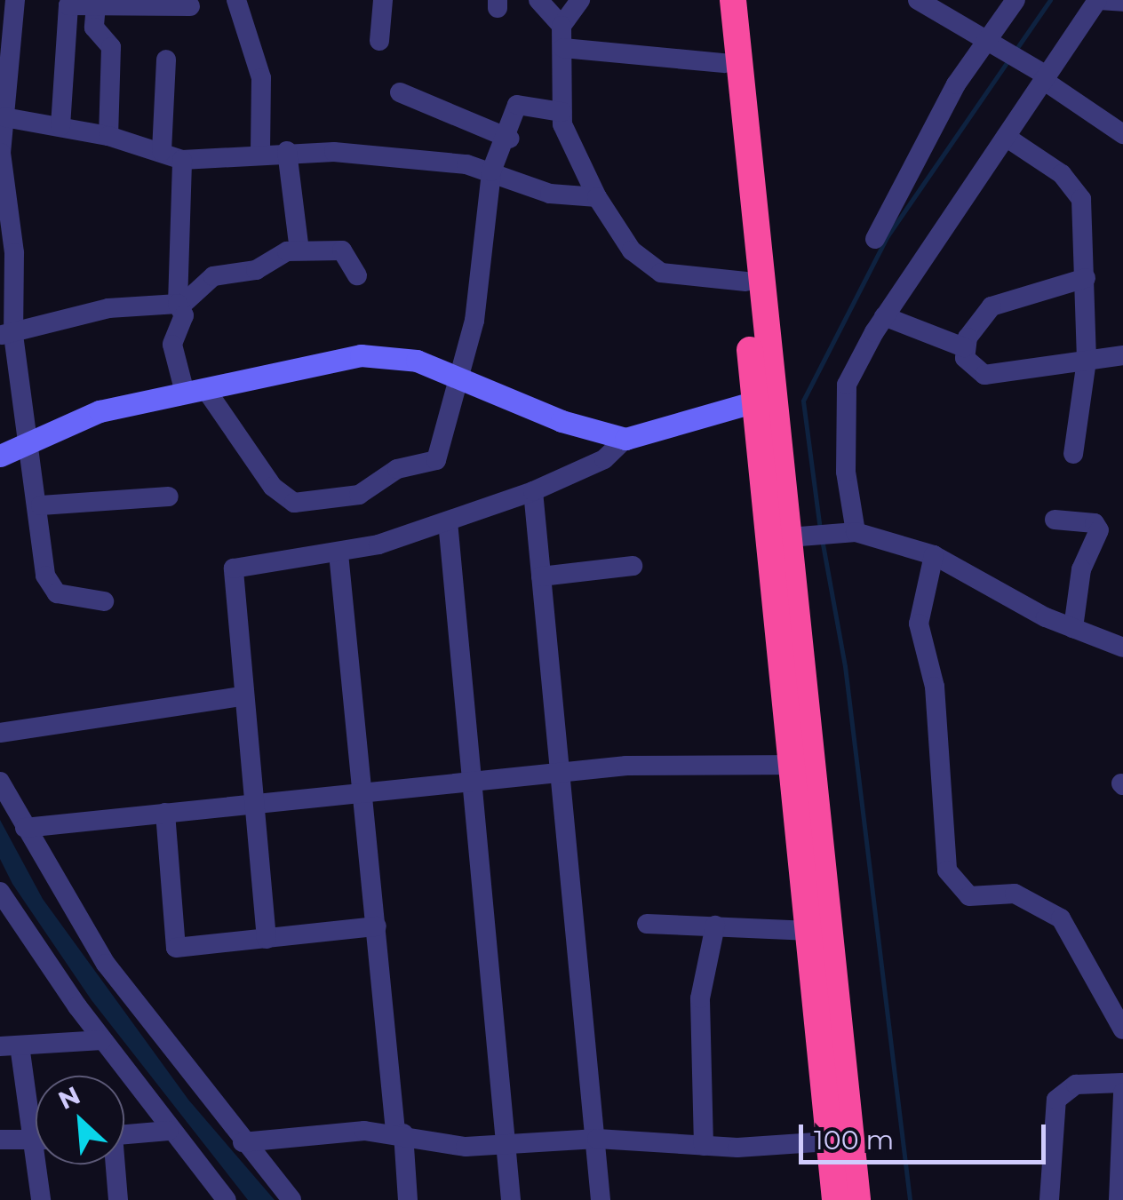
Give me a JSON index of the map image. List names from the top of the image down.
{
  "scale_bar": "100 m",
  "north": "top left"
}
